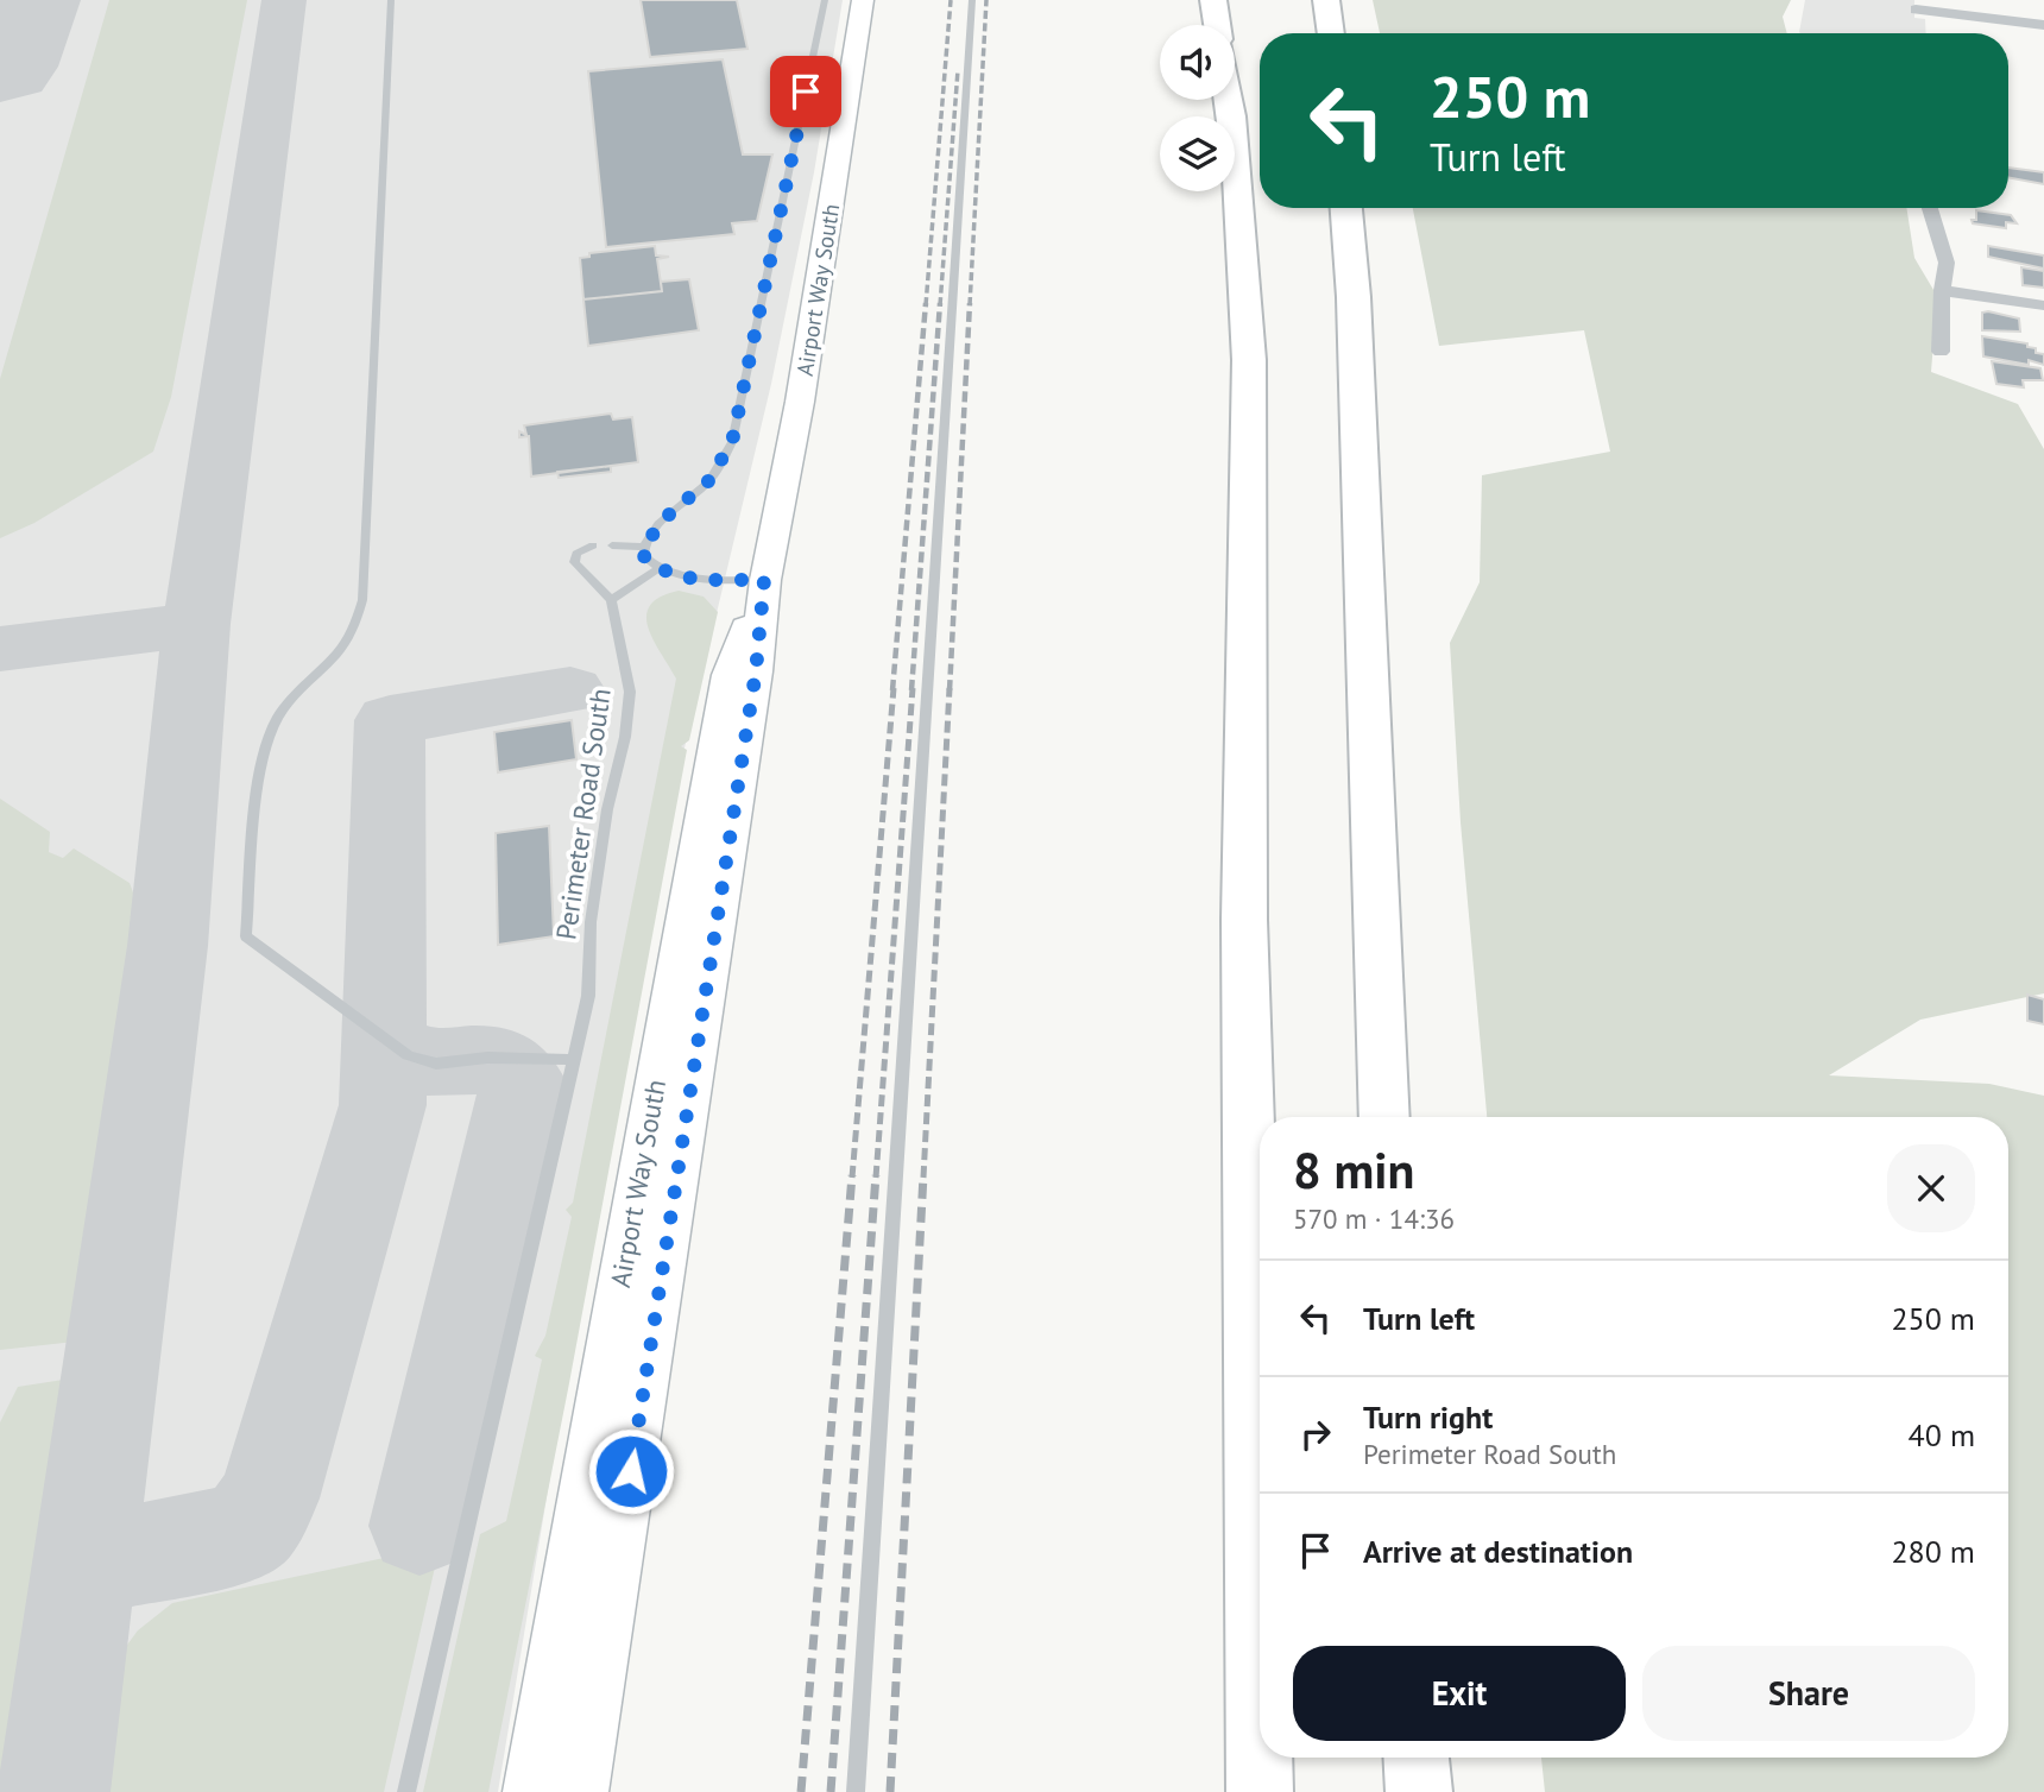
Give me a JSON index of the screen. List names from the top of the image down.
{
  "streets": {
    "main road": ["Airport Way South"],
    "lane": ["Perimeter Road South"]
  },
  "page": {
    "turn": ["250 m", "Turn left"],
    "heading": ["8 min", "570 m · 14:36"],
    "list": [
      {
        "name": "Turn left",
        "value": "250 m"
      },
      {
        "name": "Turn right",
        "note": "Perimeter Road South",
        "value": "40 m"
      },
      {
        "name": "Arrive at destination",
        "value": "280 m"
      }
    ],
    "buttons": ["Exit", "Share"]
  }
}
